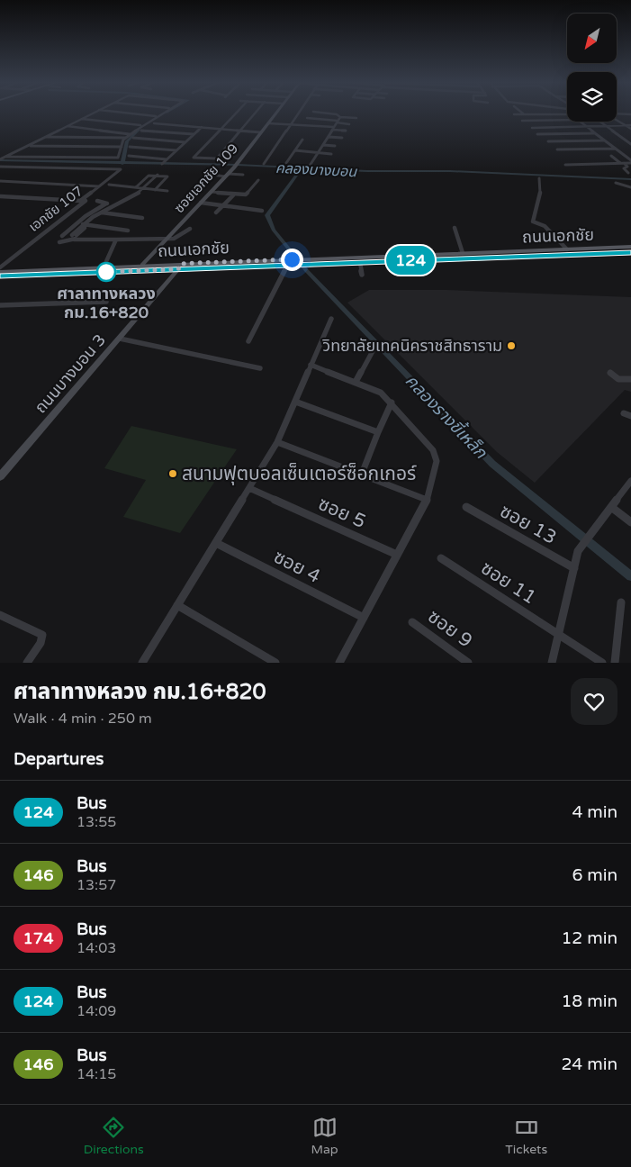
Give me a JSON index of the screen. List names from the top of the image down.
{
  "streets": {
    "main road": ["ถนนเอกชัย"],
    "street": [
      "ซอยเอกชัย 109",
      "เอกชัย 107",
      "ถนนบางบอน 3",
      "ซอย 5",
      "ซอย 13",
      "ซอย 4",
      "ซอย 11",
      "ซอย 9"
    ]
  },
  "crossings": [
    ["ซอยเอกชัย 109", "ถนนเอกชัย"],
    ["ถนนเอกชัย", "ถนนบางบอน 3"]
  ],
  "water": ["คลองบางบอน", "คลองรางขี้เหล็ก"],
  "places": ["ศาลาทางหลวง กม.16+820", "วิทยาลัยเทคนิคราชสิทธาราม", "สนามฟุตบอลเซ็นเตอร์ซ็อกเกอร์"],
  "lines": ["bus line 124"],
  "north": "bottom left",
  "page": {
    "on_map": "124",
    "heading": [
      ["ศาลาทางหลวง กม.16+820", "Walk · 4 min · 250 m"],
      "Departures"
    ],
    "list": [
      {
        "mark": "124",
        "name": "Bus",
        "note": "13:55",
        "value": "4 min"
      },
      {
        "mark": "146",
        "name": "Bus",
        "note": "13:57",
        "value": "6 min"
      },
      {
        "mark": "174",
        "name": "Bus",
        "note": "14:03",
        "value": "12 min"
      },
      {
        "mark": "124",
        "name": "Bus",
        "note": "14:09",
        "value": "18 min"
      },
      {
        "mark": "146",
        "name": "Bus",
        "note": "14:15",
        "value": "24 min"
      }
    ],
    "tabs": ["Directions", "Map", "Tickets"]
  }
}
